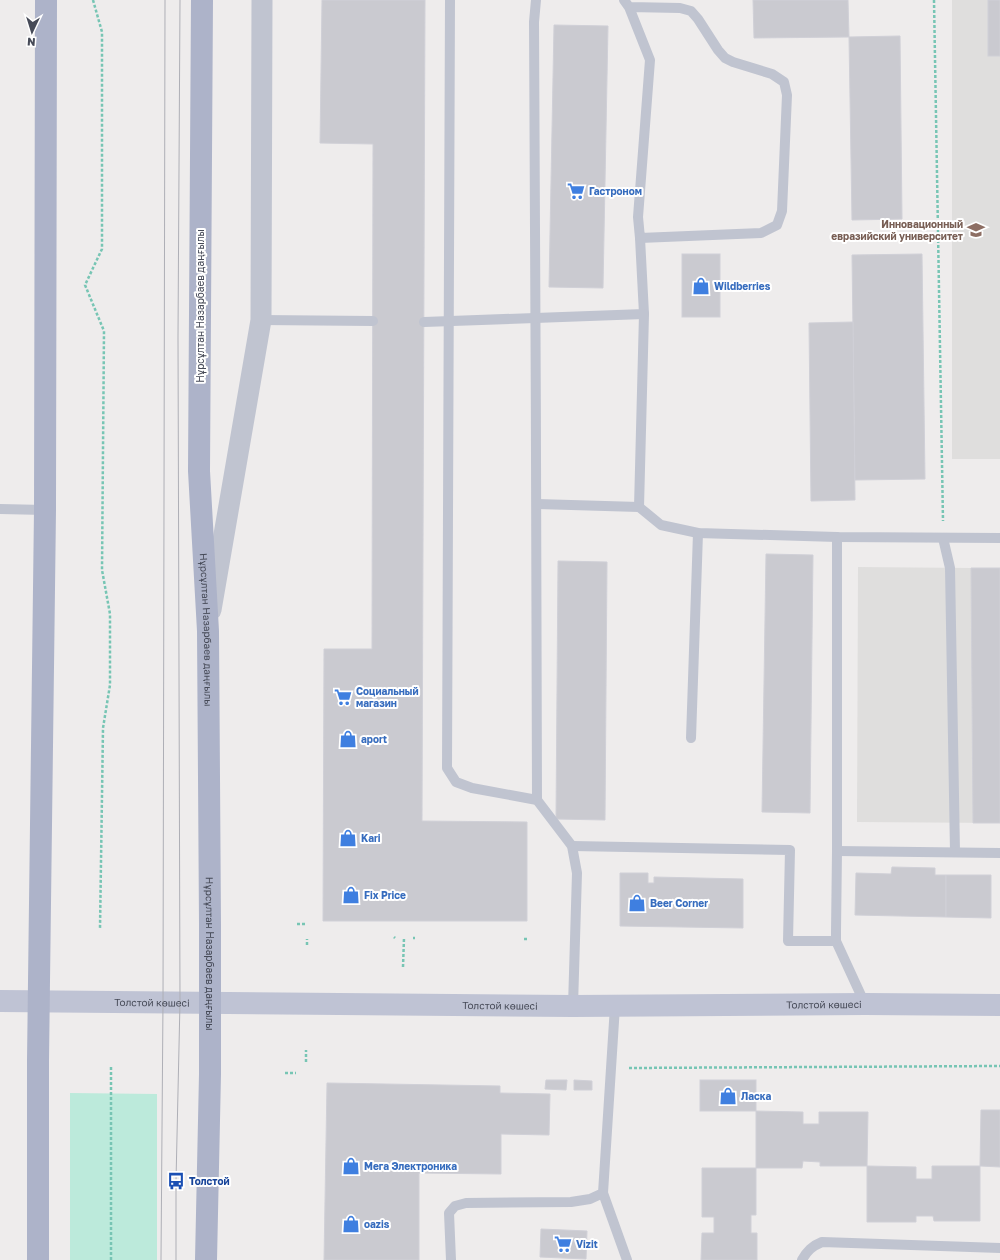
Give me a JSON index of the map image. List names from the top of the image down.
{
  "streets": {
    "main road": ["Нұрсұлтан Назарбаев даңғылы", "Толстой көшесі"]
  },
  "crossings": [
    ["Нұрсұлтан Назарбаев даңғылы", "Толстой көшесі"]
  ],
  "places": {
    "supermarket": ["Гастроном", "Социальный магазин", "Vizit"],
    "school or university": ["Инновационный евразийский университет"],
    "shop": [
      "Wildberries",
      "aport",
      "Kari",
      "Fix Price",
      "Beer Corner",
      "Ласка",
      "Мега Электроника",
      "oazis"
    ],
    "bus stop": ["Толстой"]
  },
  "north": "bottom"
}
